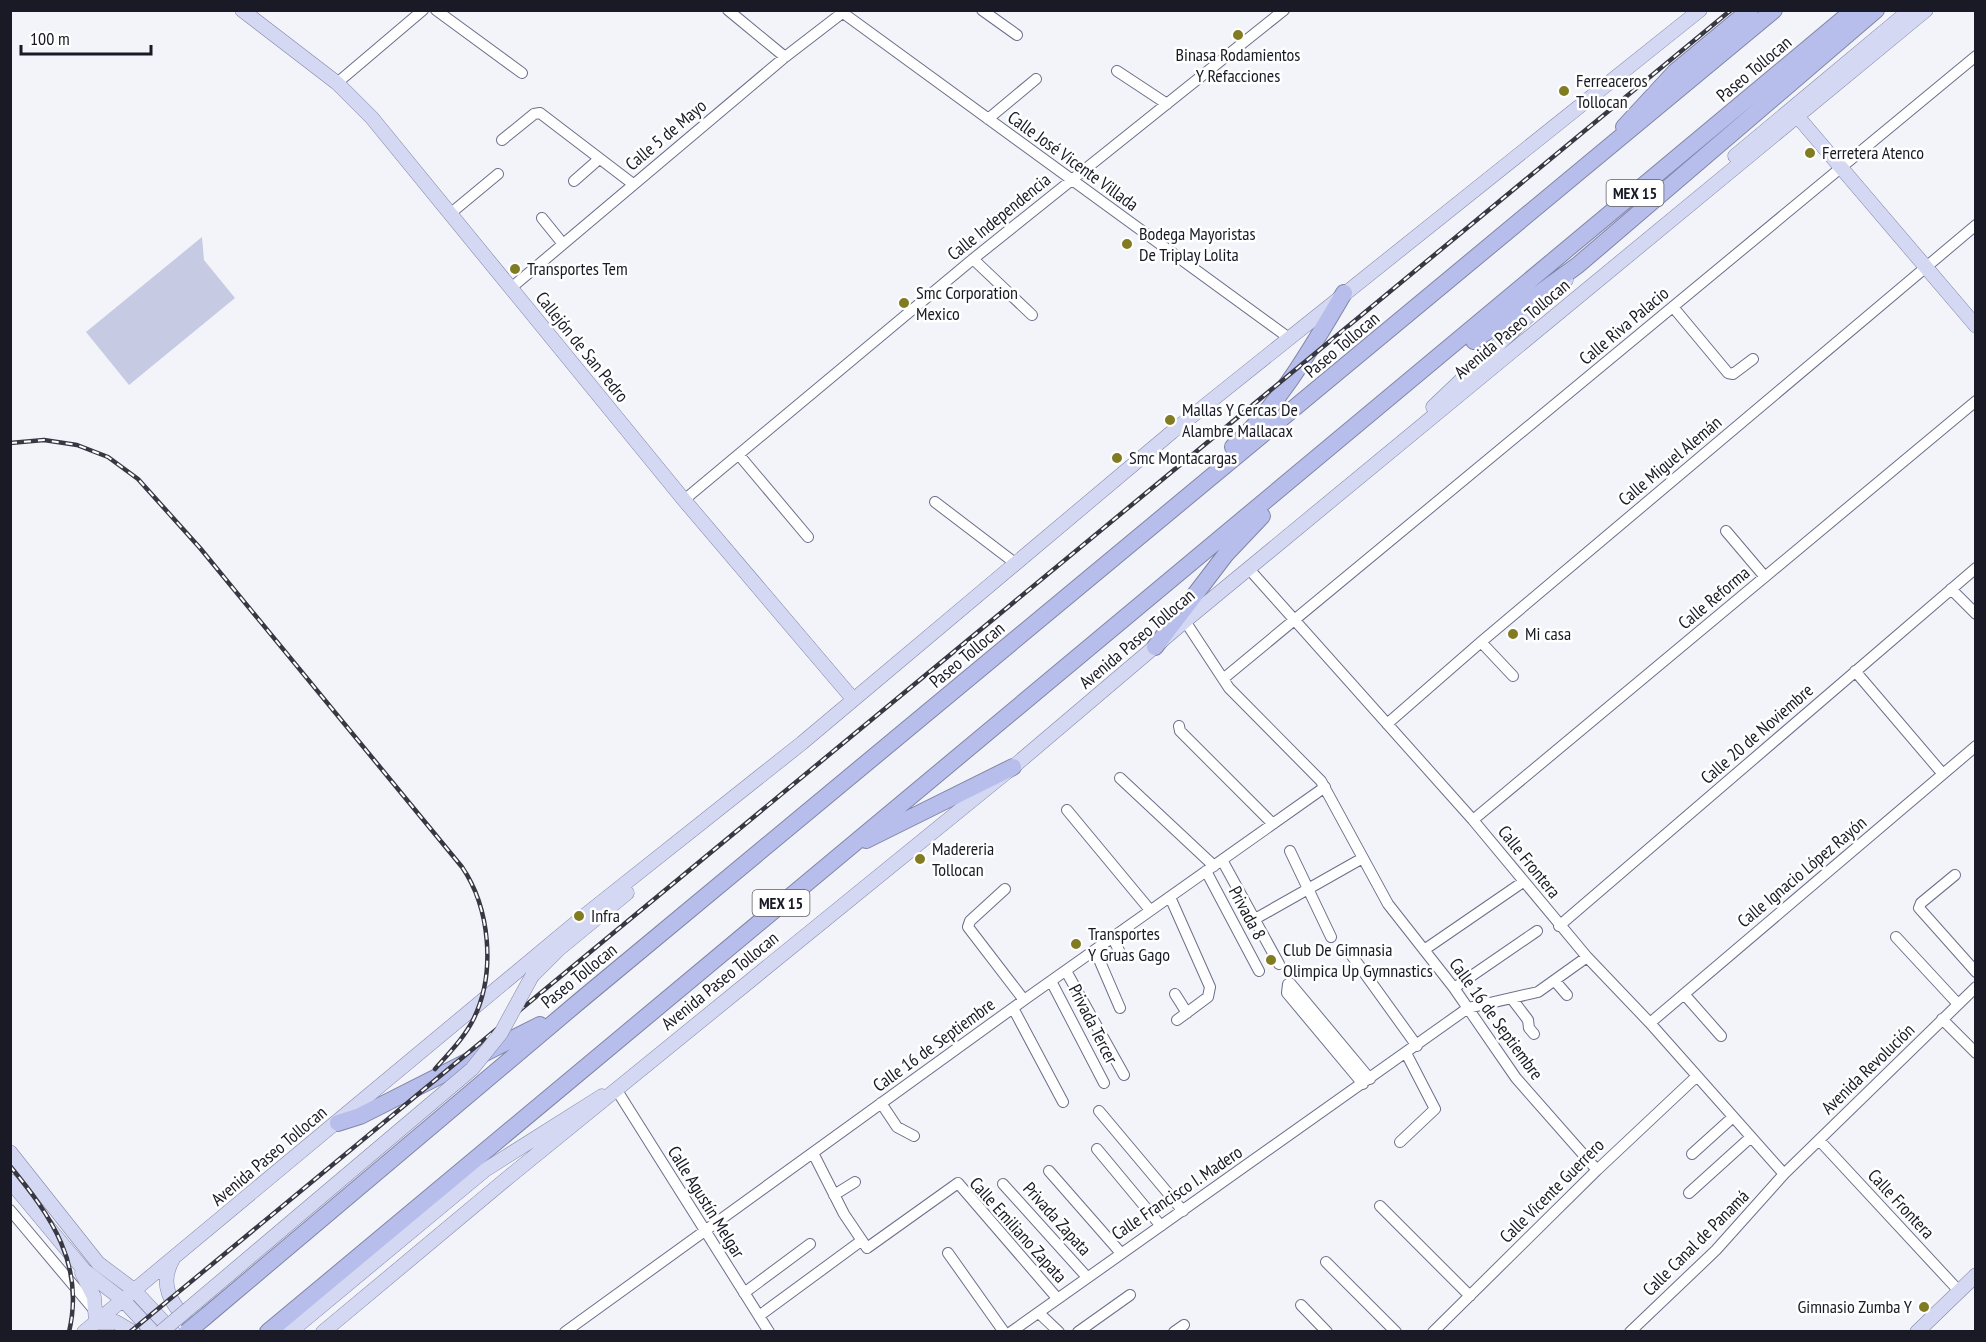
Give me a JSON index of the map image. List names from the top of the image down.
{
  "streets": {
    "highway": ["Paseo Tollocan", "MEX 15"],
    "main road": ["Avenida Paseo Tollocan", "Callejón de San Pedro"],
    "street": [
      "Calle 5 de Mayo",
      "Calle José Vicente Villada",
      "Calle Independencia",
      "Calle Riva Palacio",
      "Calle Miguel Alemán",
      "Calle Reforma",
      "Calle 20 de Noviembre",
      "Calle Frontera",
      "Calle Ignacio López Rayón",
      "Privada 8",
      "Calle 16 de Septiembre",
      "Privada Tercer",
      "Avenida Revolución",
      "Calle Vicente Guerrero",
      "Calle Francisco I. Madero",
      "Calle Agustín Melgar",
      "Privada Zapata",
      "Calle Emiliano Zapata",
      "Calle Canal de Panamá"
    ]
  },
  "crossings": [
    ["Calle 5 de Mayo", "Calle José Vicente Villada"],
    ["Calle 5 de Mayo", "Callejón de San Pedro"],
    ["Calle José Vicente Villada", "Calle Independencia"],
    ["Calle José Vicente Villada", "Avenida Paseo Tollocan"],
    ["Calle Independencia", "Callejón de San Pedro"],
    ["Calle Riva Palacio", "Calle Frontera"],
    ["Calle Riva Palacio", "Calle 16 de Septiembre"],
    ["Avenida Paseo Tollocan", "Callejón de San Pedro"],
    ["Avenida Paseo Tollocan", "Calle Frontera"],
    ["Avenida Paseo Tollocan", "Calle 16 de Septiembre"],
    ["Avenida Paseo Tollocan", "Calle Agustín Melgar"],
    ["Calle Miguel Alemán", "Calle Frontera"],
    ["Calle Reforma", "Calle Frontera"],
    ["Calle 20 de Noviembre", "Calle Frontera"],
    ["Calle Frontera", "Calle Ignacio López Rayón"],
    ["Calle Frontera", "Avenida Revolución"],
    ["Calle Frontera", "Calle Vicente Guerrero"],
    ["Calle Frontera", "Calle Francisco I. Madero"],
    ["Calle Frontera", "Calle Canal de Panamá"],
    ["Privada 8", "Calle 16 de Septiembre"],
    ["Calle 16 de Septiembre", "Privada Tercer"],
    ["Calle 16 de Septiembre", "Calle Vicente Guerrero"],
    ["Calle 16 de Septiembre", "Calle Francisco I. Madero"],
    ["Calle 16 de Septiembre", "Calle Agustín Melgar"],
    ["Avenida Revolución", "Calle Canal de Panamá"],
    ["Calle Francisco I. Madero", "Privada Zapata"],
    ["Calle Francisco I. Madero", "Calle Emiliano Zapata"]
  ],
  "places": [
    "Binasa Rodamientos Y Refacciones",
    "Ferreaceros Tollocan",
    "Ferretera Atenco",
    "Bodega Mayoristas De Triplay Lolita",
    "Transportes Tem",
    "Smc Corporation Mexico",
    "Mallas Y Cercas De Alambre Mallacax",
    "Smc Montacargas",
    "Mi casa",
    "Madereria Tollocan",
    "Infra",
    "Transportes Y Gruas Gago",
    "Club De Gimnasia Olimpica Up Gymnastics",
    "Gimnasio Zumba Y"
  ],
  "scale_bar": "100 m"
}
